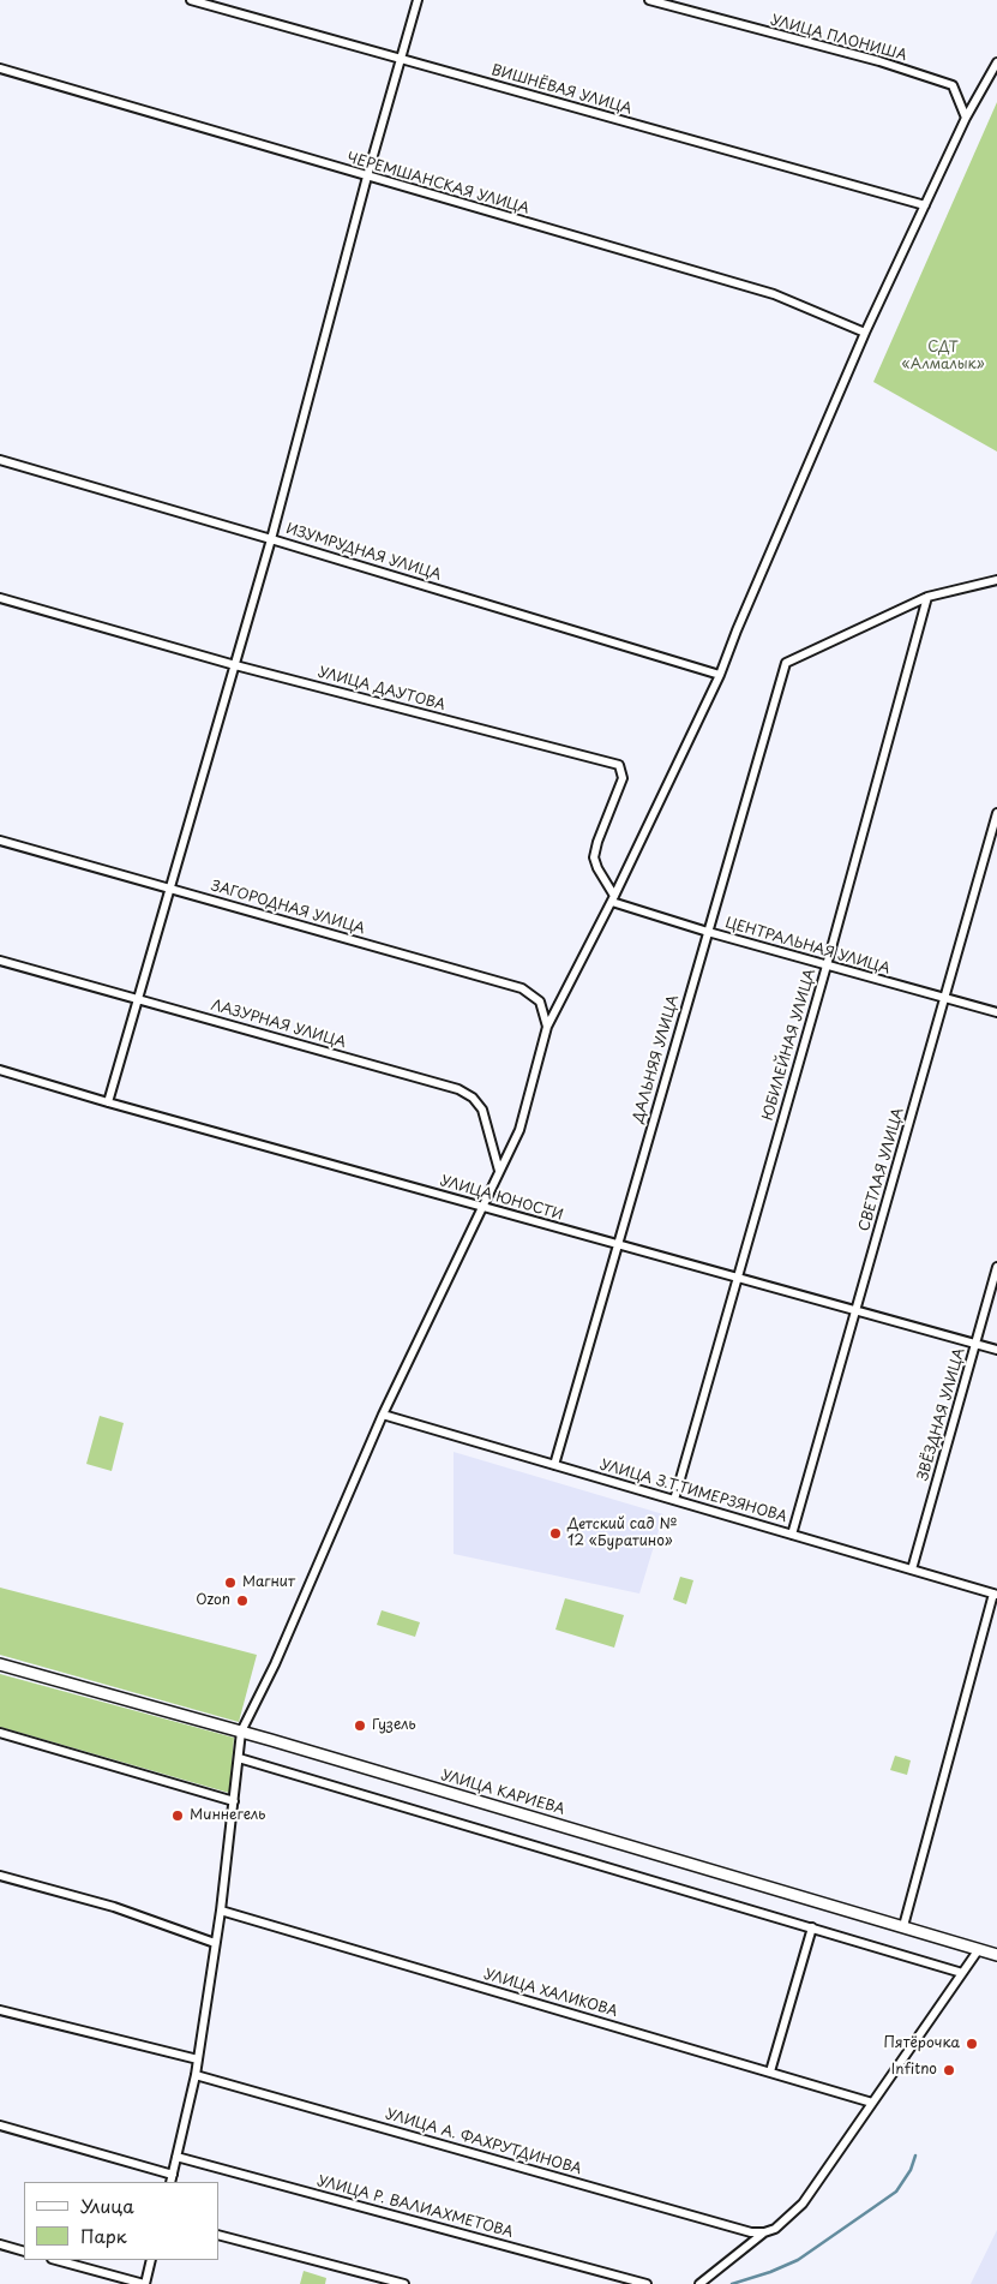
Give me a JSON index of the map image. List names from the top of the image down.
{
  "streets": {
    "main road": ["УЛИЦА КАРИЕВА"],
    "street": [
      "УЛИЦА ПЛОНИША",
      "ВИШНЁВАЯ УЛИЦА",
      "ЧЕРЕМШАНСКАЯ УЛИЦА",
      "ИЗУМРУДНАЯ УЛИЦА",
      "УЛИЦА ДАУТОВА",
      "ЗАГОРОДНАЯ УЛИЦА",
      "ЦЕНТРАЛЬНАЯ УЛИЦА",
      "ЛАЗУРНАЯ УЛИЦА",
      "ЮБИЛЕЙНАЯ УЛИЦА",
      "ДАЛЬНЯЯ УЛИЦА",
      "СВЕТЛАЯ УЛИЦА",
      "УЛИЦА ЮНОСТИ",
      "ЗВЁЗДНАЯ УЛИЦА",
      "УЛИЦА З.Т.ТИМЕРЗЯНОВА",
      "УЛИЦА ХАЛИКОВА",
      "УЛИЦА А. ФАХРУТДИНОВА",
      "УЛИЦА Р. ВАЛИАХМЕТОВА"
    ]
  },
  "crossings": [
    ["УЛИЦА ДАУТОВА", "ЦЕНТРАЛЬНАЯ УЛИЦА"],
    ["ЦЕНТРАЛЬНАЯ УЛИЦА", "ЮБИЛЕЙНАЯ УЛИЦА"],
    ["ЦЕНТРАЛЬНАЯ УЛИЦА", "ДАЛЬНЯЯ УЛИЦА"],
    ["ЦЕНТРАЛЬНАЯ УЛИЦА", "СВЕТЛАЯ УЛИЦА"],
    ["ЮБИЛЕЙНАЯ УЛИЦА", "ДАЛЬНЯЯ УЛИЦА"],
    ["ЮБИЛЕЙНАЯ УЛИЦА", "УЛИЦА ЮНОСТИ"],
    ["ЮБИЛЕЙНАЯ УЛИЦА", "УЛИЦА З.Т.ТИМЕРЗЯНОВА"],
    ["ДАЛЬНЯЯ УЛИЦА", "УЛИЦА ЮНОСТИ"],
    ["ДАЛЬНЯЯ УЛИЦА", "УЛИЦА З.Т.ТИМЕРЗЯНОВА"],
    ["СВЕТЛАЯ УЛИЦА", "УЛИЦА ЮНОСТИ"],
    ["СВЕТЛАЯ УЛИЦА", "УЛИЦА З.Т.ТИМЕРЗЯНОВА"],
    ["УЛИЦА ЮНОСТИ", "ЗВЁЗДНАЯ УЛИЦА"],
    ["ЗВЁЗДНАЯ УЛИЦА", "УЛИЦА З.Т.ТИМЕРЗЯНОВА"]
  ],
  "parks": ["СДТ «Алмалык»"],
  "places": [
    "Детский сад № 12 «Буратино»",
    "Магнит",
    "Ozon",
    "Гузель",
    "Миннегель",
    "Пятёрочка",
    "Infitno"
  ],
  "legend": ["Улица", "Парк"]
}
